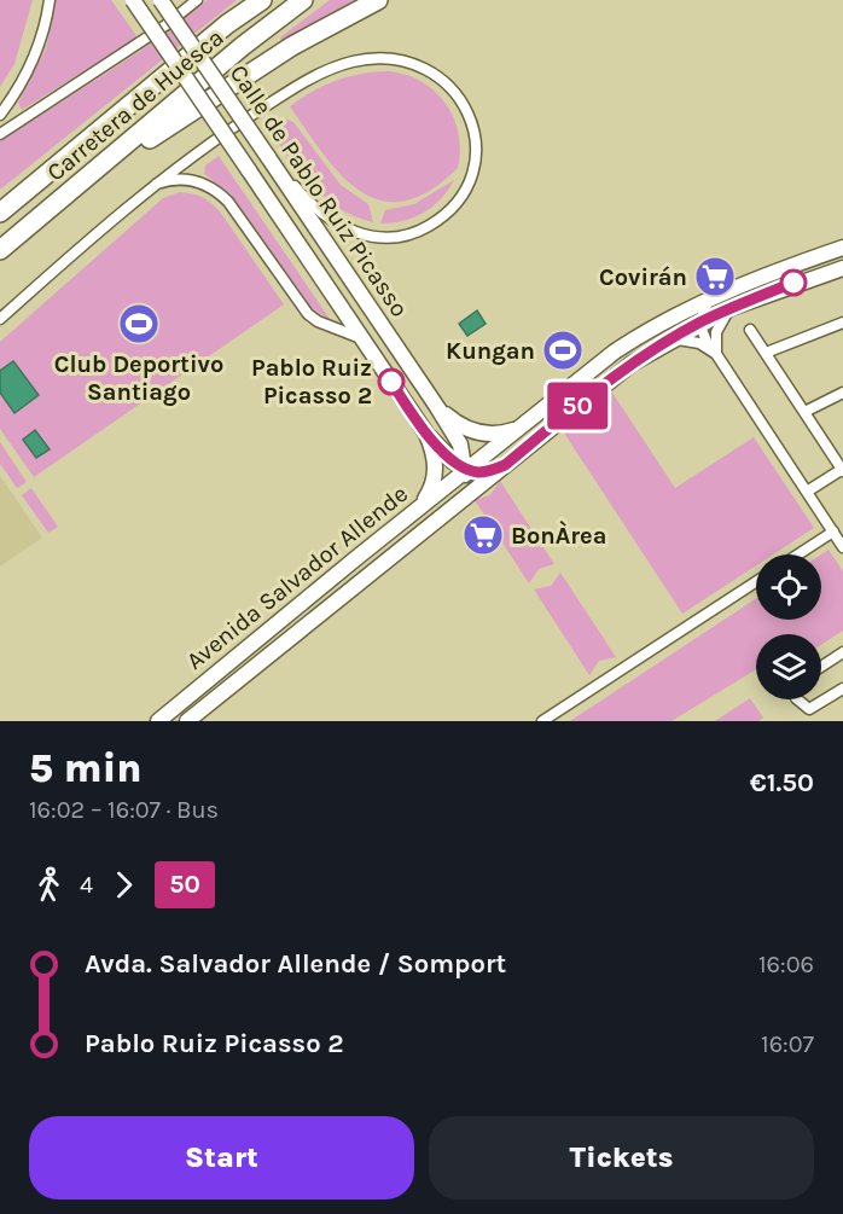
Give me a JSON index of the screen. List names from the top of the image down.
{
  "streets": {
    "highway": ["Carretera de Huesca"],
    "main road": ["Calle de Pablo Ruiz Picasso", "Avenida Salvador Allende"]
  },
  "crossings": [
    ["Calle de Pablo Ruiz Picasso", "Avenida Salvador Allende"]
  ],
  "places": {
    "supermarket": ["Covirán", "BonÀrea"],
    "sports": ["Club Deportivo Santiago", "Kungan"],
    "other": ["Pablo Ruiz Picasso 2"]
  },
  "lines": ["bus line 50"],
  "page": {
    "on_map": "50",
    "heading": ["5 min", "16:02 – 16:07 · Bus", "€1.50"],
    "legs": ["4", "50"],
    "list": [
      {
        "name": "Avda. Salvador Allende / Somport",
        "value": "16:06"
      },
      {
        "name": "Pablo Ruiz Picasso 2",
        "value": "16:07"
      }
    ],
    "buttons": ["Start", "Tickets"]
  }
}
